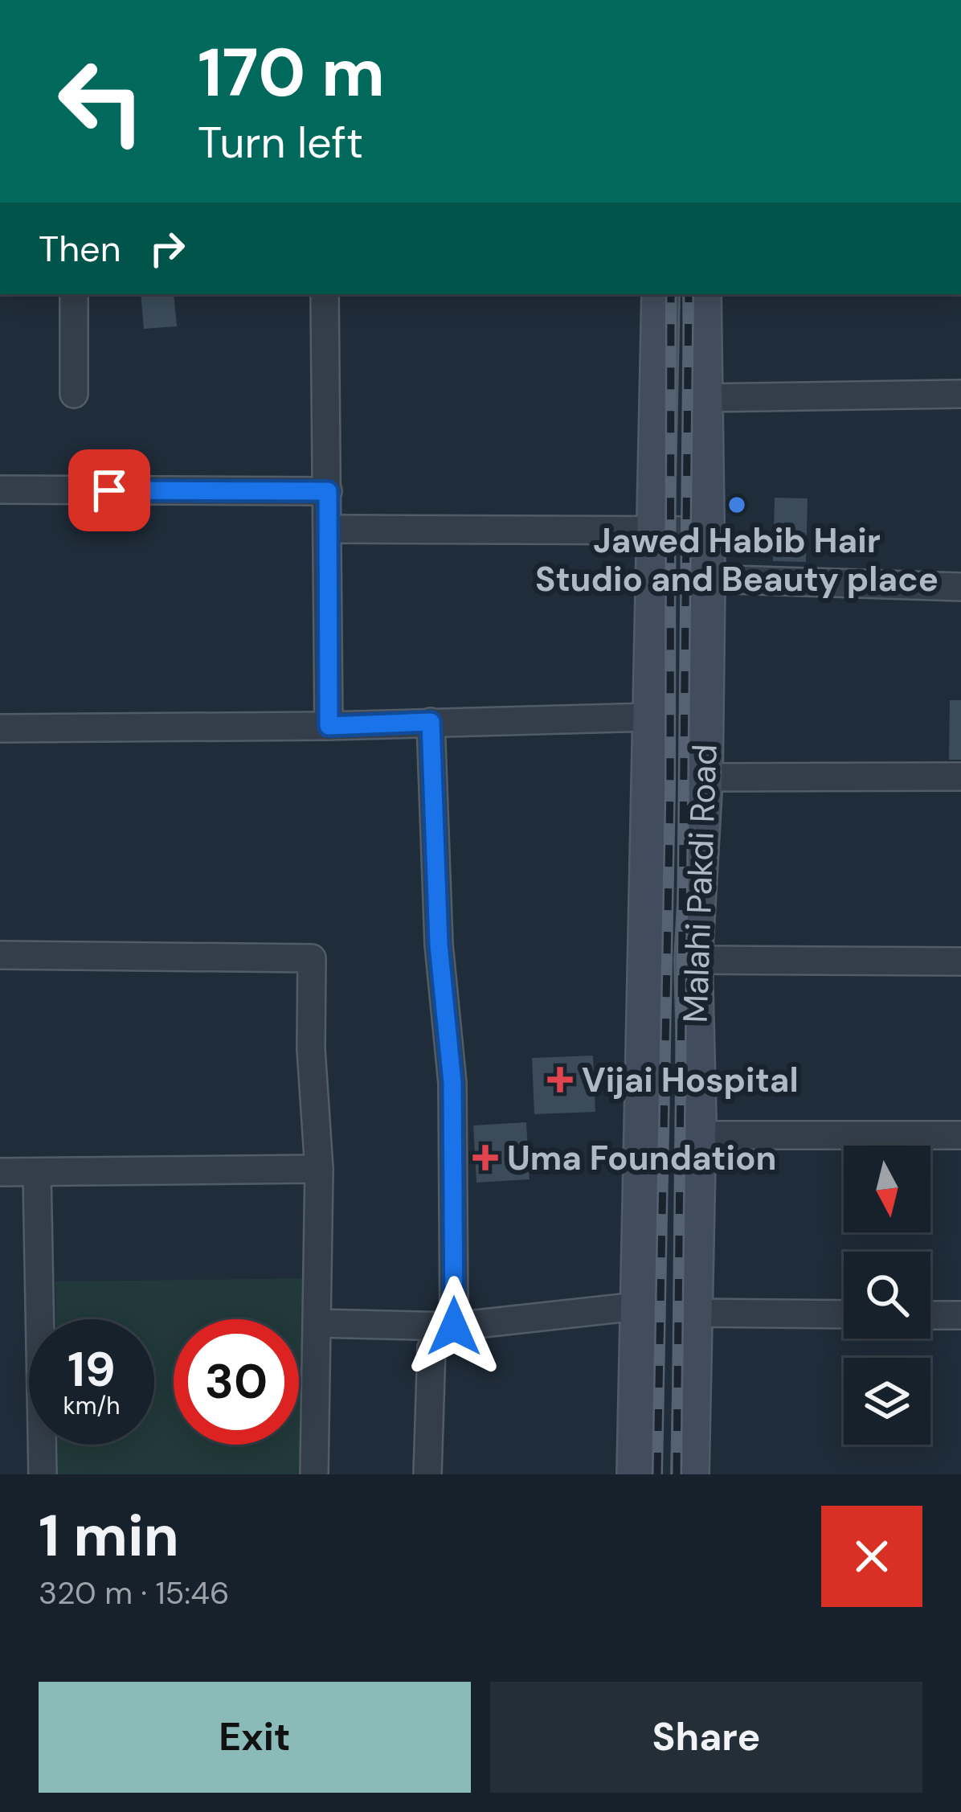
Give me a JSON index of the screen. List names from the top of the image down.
{
  "streets": {
    "main road": ["Malahi Pakdi Road"]
  },
  "places": {
    "other": ["Jawed Habib Hair Studio and Beauty place"],
    "health": ["Vijai Hospital", "Uma Foundation"]
  },
  "north": "bottom",
  "page": {
    "turn": ["170 m", "Turn left"],
    "then": "Then",
    "speed": "19 km/h",
    "limit": "30",
    "heading": ["1 min", "320 m · 15:46"],
    "buttons": ["Exit", "Share"]
  }
}
